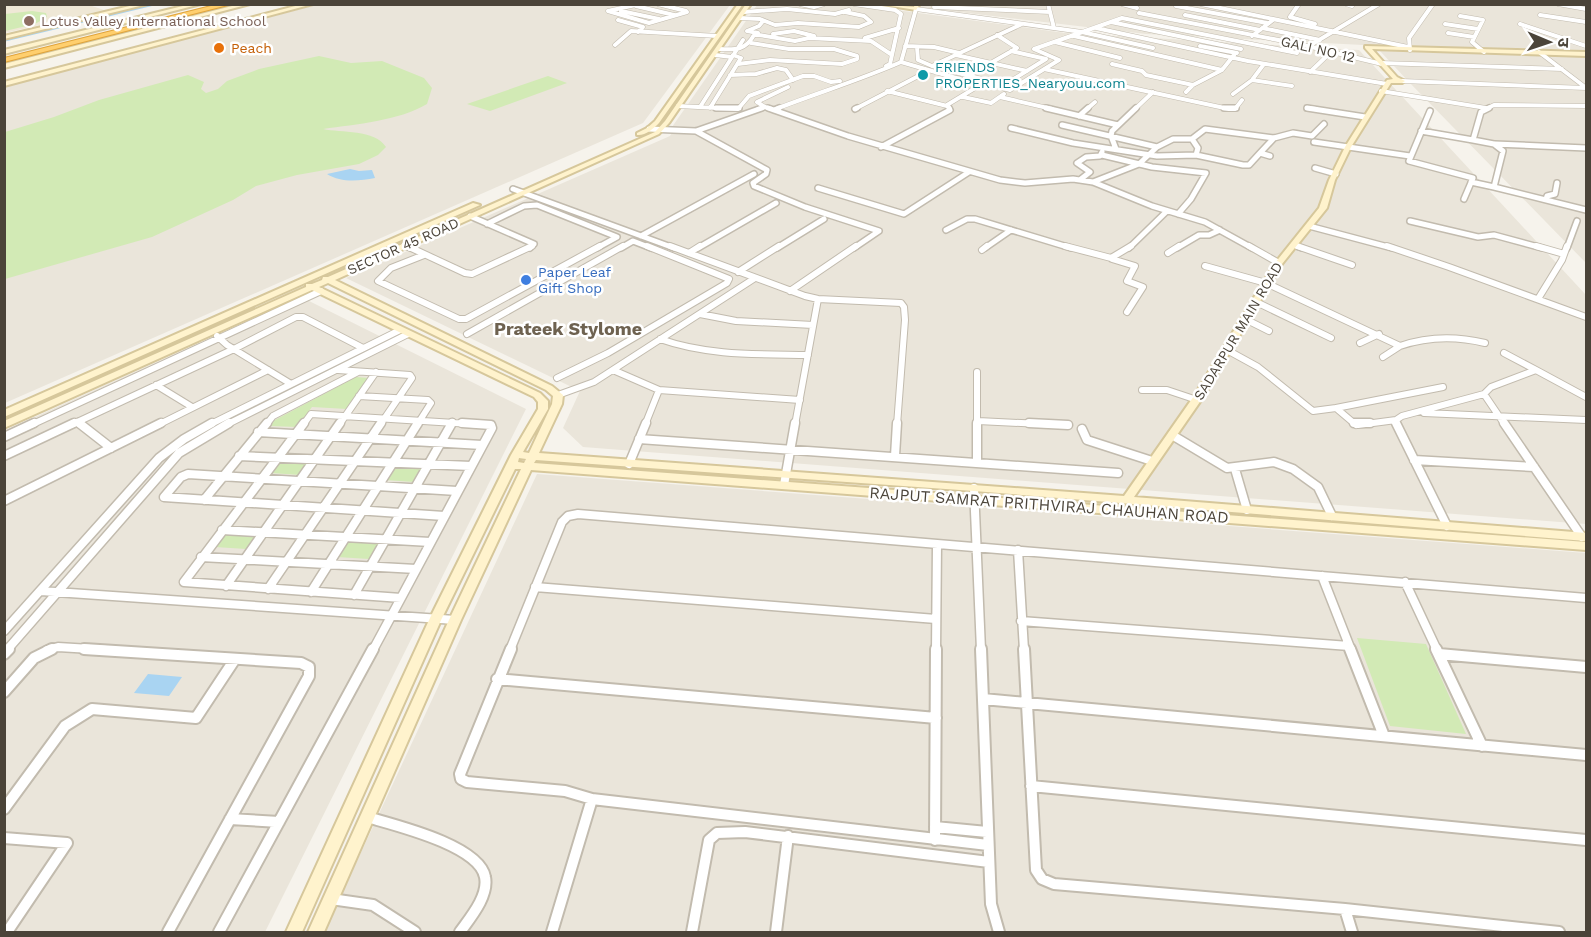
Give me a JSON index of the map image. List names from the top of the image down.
{
  "streets": {
    "street": [
      "GALI NO 12",
      "SECTOR 45 ROAD",
      "SADARPUR MAIN ROAD",
      "RAJPUT SAMRAT PRITHVIRAJ CHAUHAN ROAD"
    ]
  },
  "crossings": [
    ["SADARPUR MAIN ROAD", "RAJPUT SAMRAT PRITHVIRAJ CHAUHAN ROAD"]
  ],
  "districts": ["Prateek Stylome"],
  "places": [
    "Lotus Valley International School",
    "Peach",
    "FRIENDS PROPERTIES_Nearyouu.com",
    "Paper Leaf Gift Shop"
  ],
  "north": "right"
}
